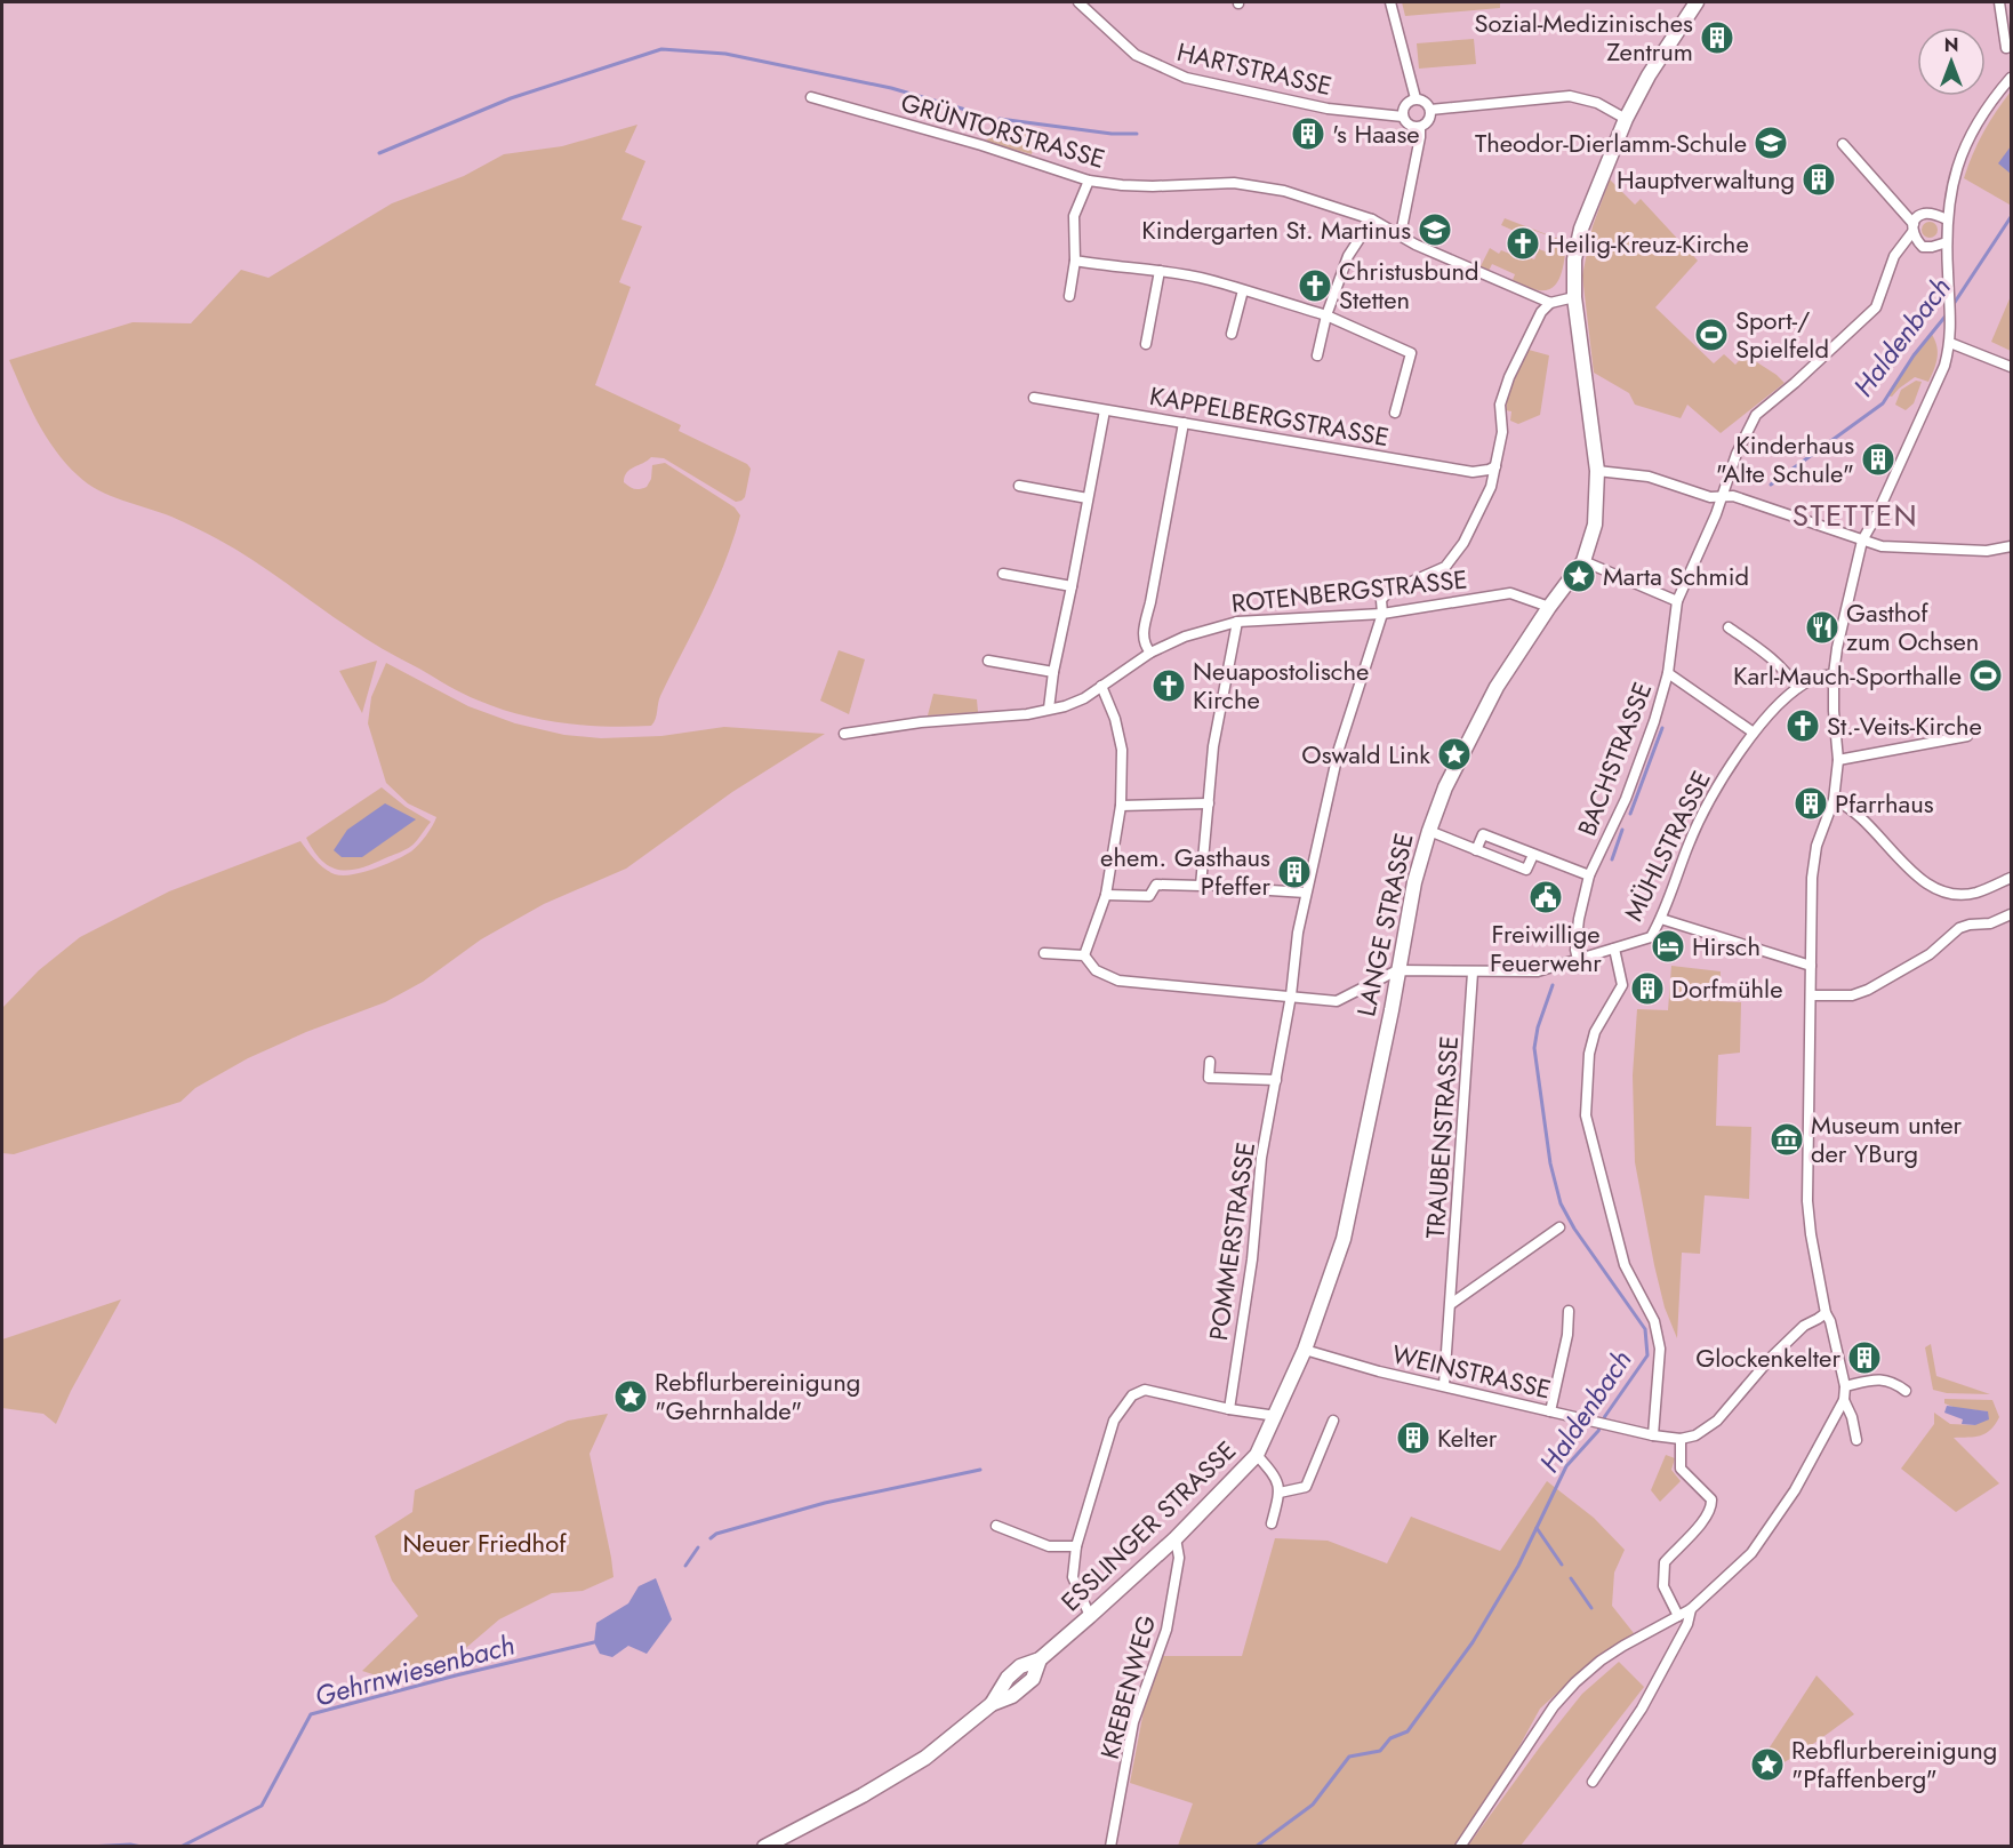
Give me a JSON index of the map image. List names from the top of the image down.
{
  "streets": {
    "main road": ["LANGE STRASSE", "ESSLINGER STRASSE"],
    "street": [
      "HARTSTRASSE",
      "GRÜNTORSTRASSE",
      "KAPPELBERGSTRASSE",
      "ROTENBERGSTRASSE",
      "BACHSTRASSE",
      "MÜHLSTRASSE",
      "TRAUBENSTRASSE",
      "POMMERSTRASSE",
      "WEINSTRASSE",
      "KREBENWEG"
    ]
  },
  "crossings": [
    ["GRÜNTORSTRASSE", "POMMERSTRASSE"],
    ["KAPPELBERGSTRASSE", "POMMERSTRASSE"],
    ["ROTENBERGSTRASSE", "LANGE STRASSE"],
    ["ROTENBERGSTRASSE", "POMMERSTRASSE"],
    ["BACHSTRASSE", "MÜHLSTRASSE"],
    ["MÜHLSTRASSE", "LANGE STRASSE"],
    ["MÜHLSTRASSE", "TRAUBENSTRASSE"],
    ["LANGE STRASSE", "WEINSTRASSE"],
    ["LANGE STRASSE", "ESSLINGER STRASSE"],
    ["TRAUBENSTRASSE", "WEINSTRASSE"],
    ["ESSLINGER STRASSE", "KREBENWEG"]
  ],
  "districts": ["STETTEN"],
  "water": ["Haldenbach", "Gehrnwiesenbach"],
  "parks": ["Neuer Friedhof"],
  "places": {
    "building": [
      "Sozial-Medizinisches Zentrum",
      "'s Haase",
      "Hauptverwaltung",
      "Kinderhaus \"Alte Schule\"",
      "Pfarrhaus",
      "ehem. Gasthaus Pfeffer",
      "Dorfmühle",
      "Glockenkelter",
      "Kelter"
    ],
    "school or university": ["Theodor-Dierlamm-Schule", "Kindergarten St. Martinus"],
    "church": [
      "Heilig-Kreuz-Kirche",
      "Christusbund Stetten",
      "Neuapostolische Kirche",
      "St.-Veits-Kirche"
    ],
    "sports": ["Sport-/ Spielfeld", "Karl-Mauch-Sporthalle"],
    "place": [
      "Marta Schmid",
      "Oswald Link",
      "Rebflurbereinigung \"Gehrnhalde\"",
      "Rebflurbereinigung \"Pfaffenberg\""
    ],
    "restaurant": ["Gasthof zum Ochsen"],
    "public building": ["Freiwillige Feuerwehr"],
    "hotel": ["Hirsch"],
    "museum": ["Museum unter der YBurg"]
  },
  "north": "top"
}
